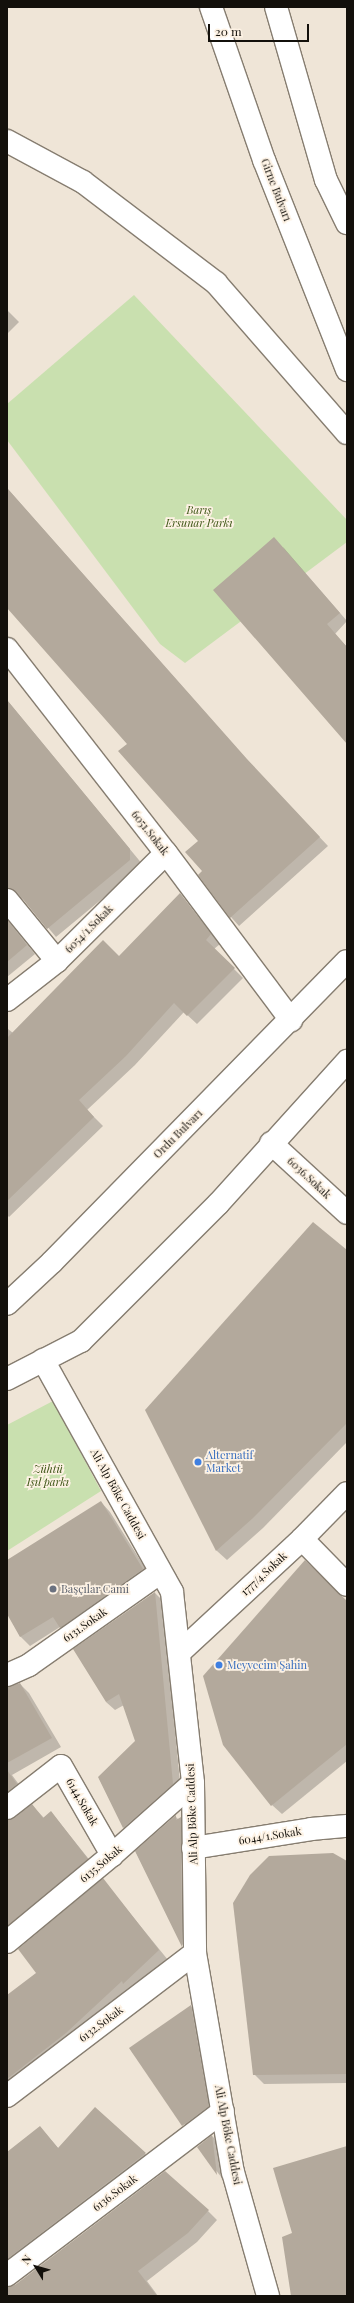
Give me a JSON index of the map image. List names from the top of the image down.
{
  "streets": {
    "main road": [
      "Girne Bulvarı",
      "6051.Sokak",
      "6054/1.Sokak",
      "Ordu Bulvarı",
      "6036.Sokak",
      "Ali Alp Böke Caddesi",
      "1777/4.Sokak",
      "6131.Sokak",
      "6144.Sokak",
      "6044/1.Sokak",
      "6135.Sokak",
      "6132.Sokak",
      "6136.Sokak"
    ]
  },
  "crossings": [
    ["6051.Sokak", "6054/1.Sokak"],
    ["6051.Sokak", "Ordu Bulvarı"],
    ["Ali Alp Böke Caddesi", "1777/4.Sokak"],
    ["Ali Alp Böke Caddesi", "6131.Sokak"],
    ["Ali Alp Böke Caddesi", "6044/1.Sokak"],
    ["Ali Alp Böke Caddesi", "6135.Sokak"],
    ["Ali Alp Böke Caddesi", "6132.Sokak"],
    ["Ali Alp Böke Caddesi", "6136.Sokak"],
    ["6144.Sokak", "6135.Sokak"]
  ],
  "parks": ["Barış Ersunar Parkı", "Zühtü Işıl parkı"],
  "places": ["Alternatif Market", "Başçılar Cami", "Meyvecim Şahin"],
  "scale_bar": "20 m",
  "north": "top left"
}
